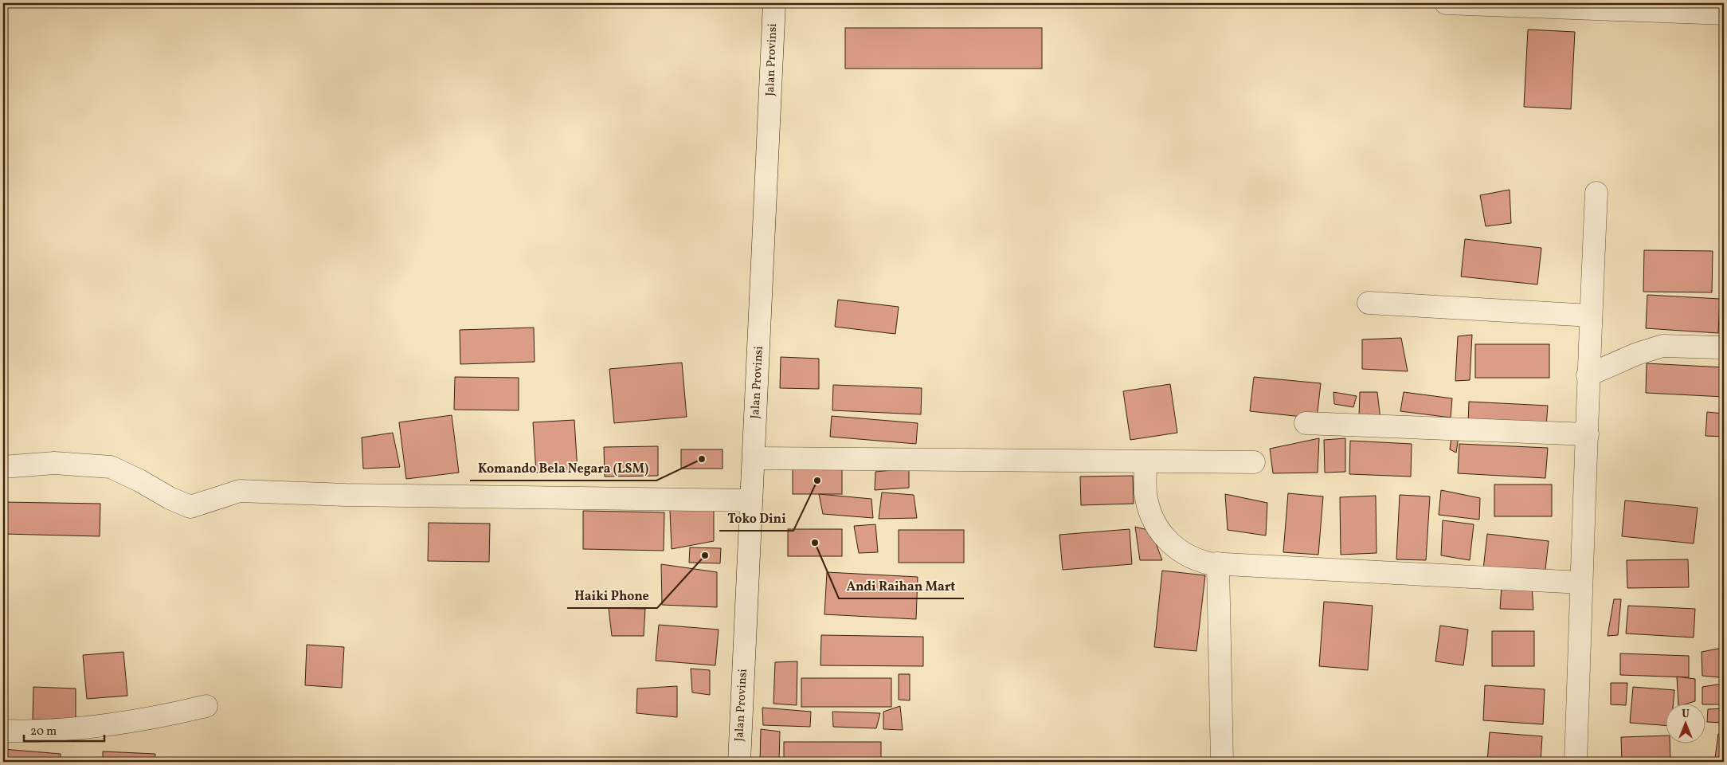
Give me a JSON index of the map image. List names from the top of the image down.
{
  "streets": {
    "street": ["Jalan Provinsi"]
  },
  "places": [
    "Komando Bela Negara (LSM)",
    "Toko Dini",
    "Andi Raihan Mart",
    "Haiki Phone"
  ],
  "scale_bar": "20 m",
  "north": "top"
}
